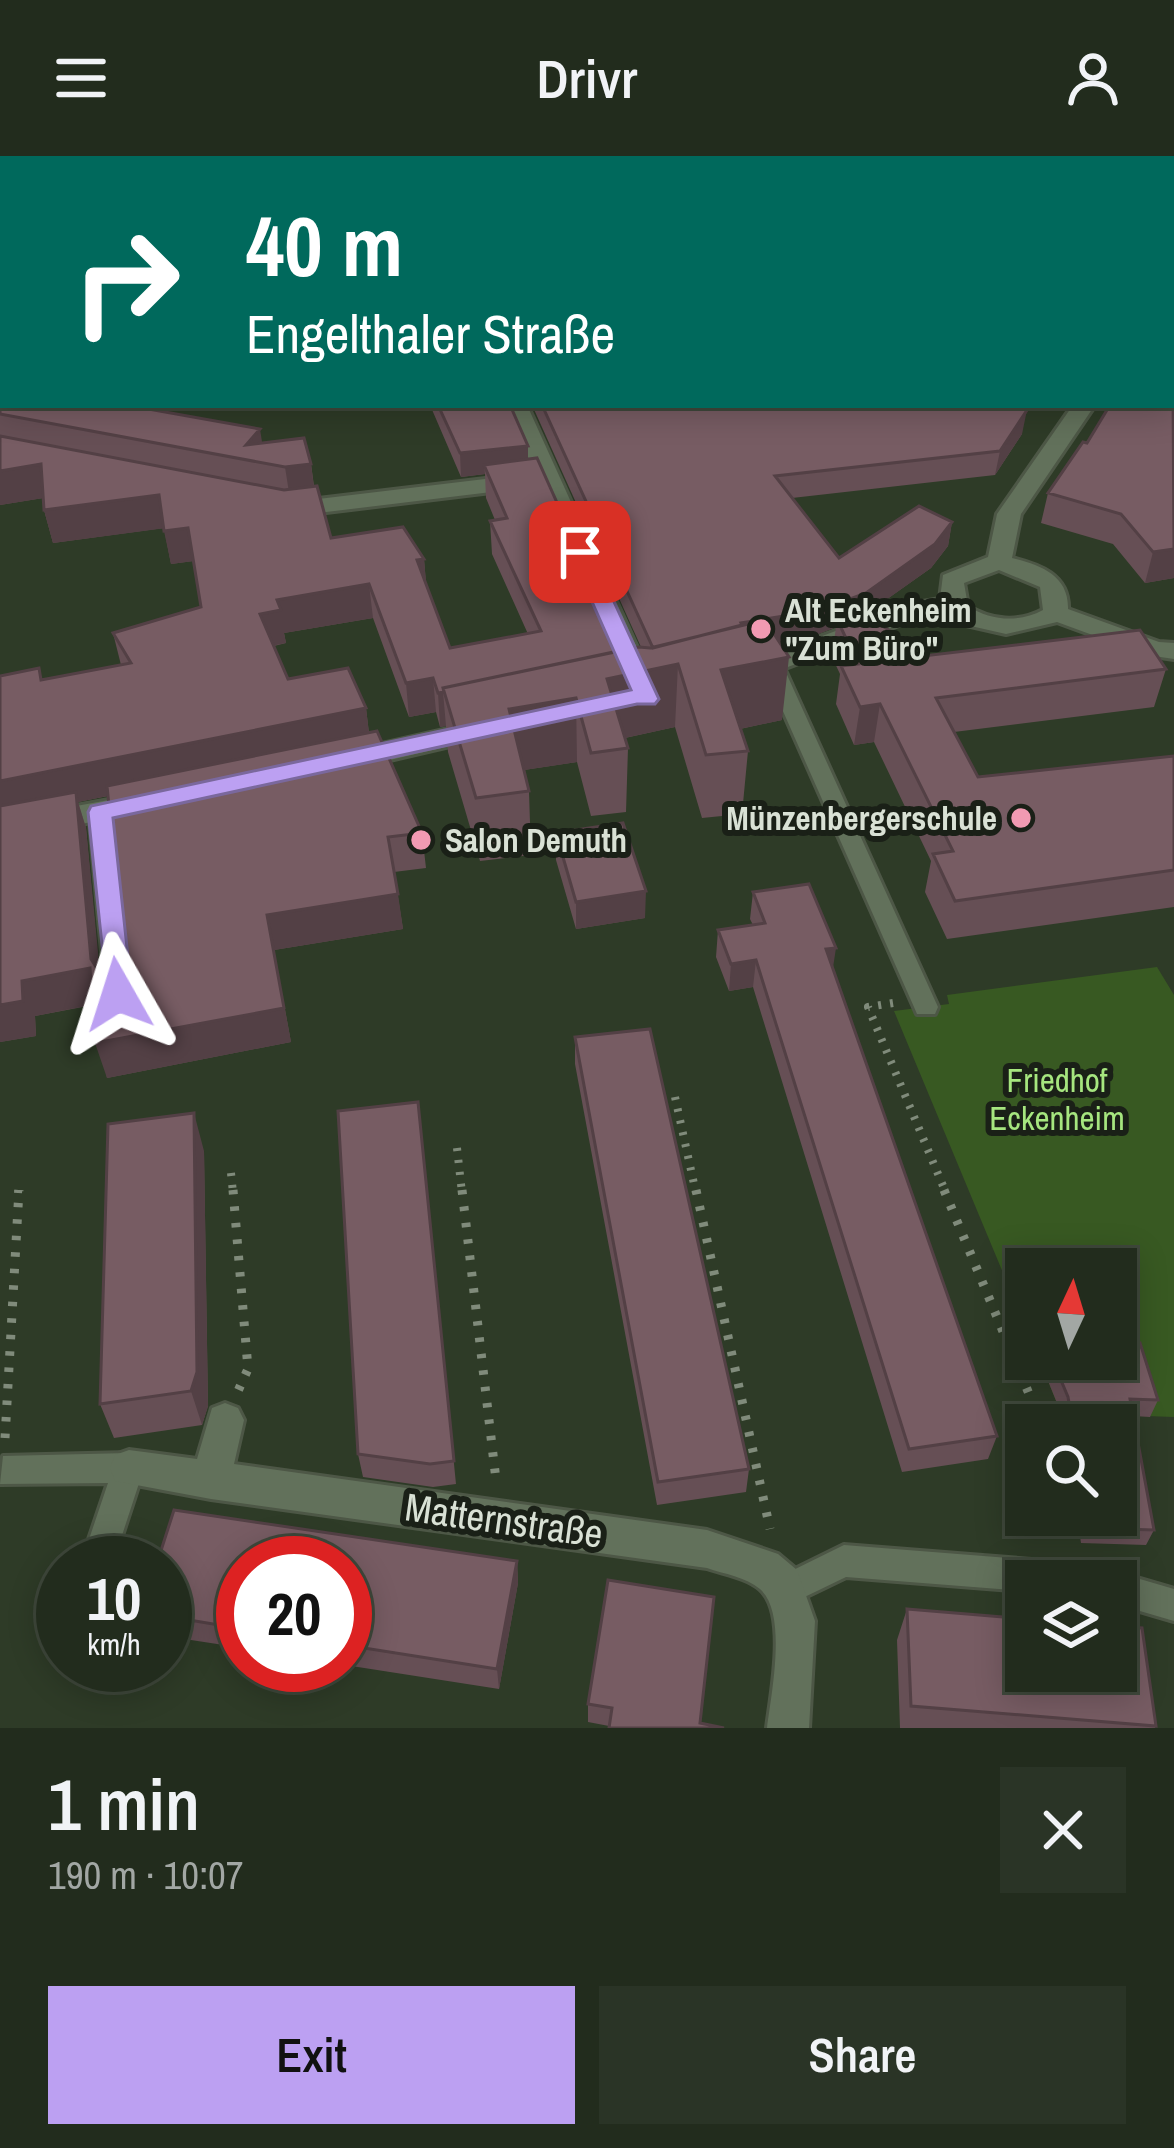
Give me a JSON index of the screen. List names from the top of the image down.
{
  "streets": {
    "street": ["Matternstraße"]
  },
  "parks": ["Friedhof Eckenheim"],
  "places": ["Alt Eckenheim \"Zum Büro\"", "Münzenbergerschule", "Salon Demuth"],
  "north": "top",
  "page": {
    "header": "Drivr",
    "turn": ["40 m", "Engelthaler Straße"],
    "speed": "10 km/h",
    "limit": "20",
    "heading": ["1 min", "190 m · 10:07"],
    "buttons": ["Exit", "Share"]
  }
}
